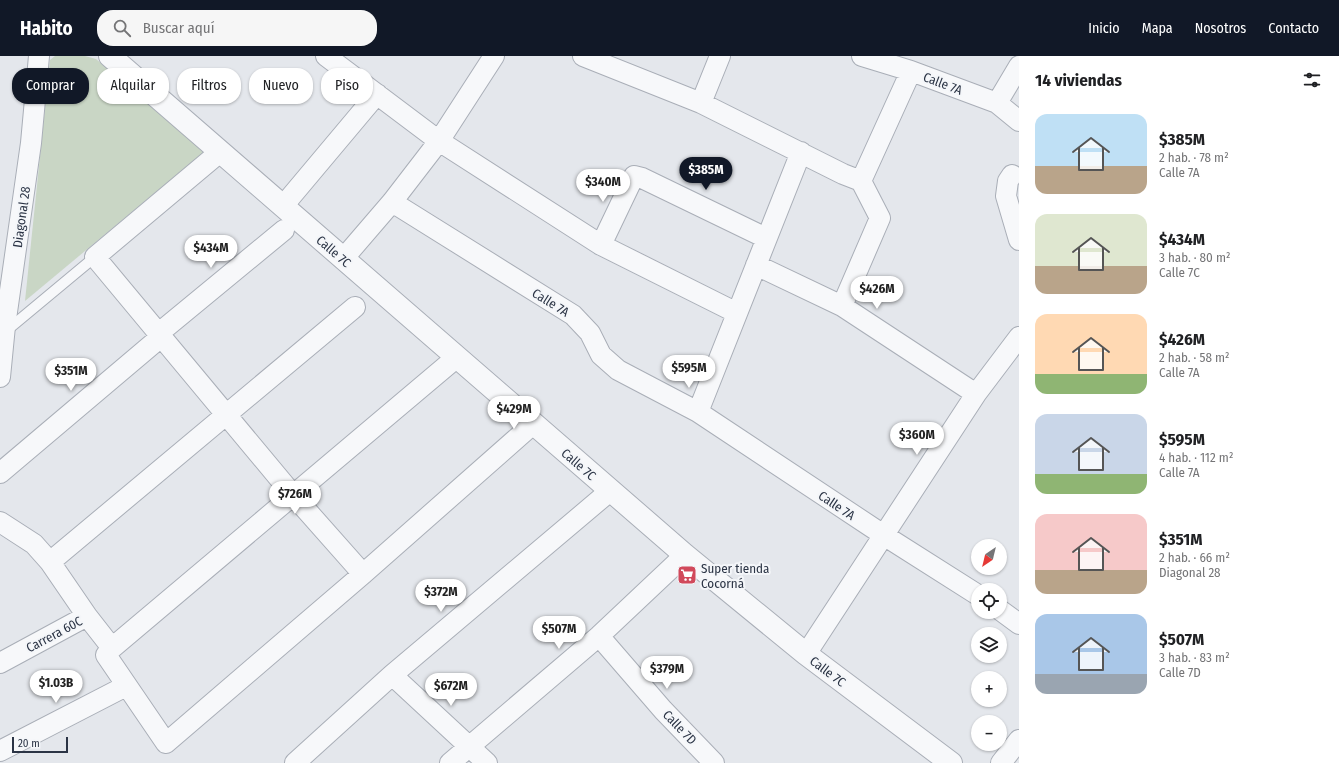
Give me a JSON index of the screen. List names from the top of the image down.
{
  "streets": {
    "street": [
      "Calle 7A",
      "Diagonal 28",
      "Calle 7C",
      "Carrera 60C",
      "Calle 7D"
    ]
  },
  "places": {
    "supermarket": ["Super tienda Cocorná"]
  },
  "scale_bar": "20 m",
  "north": "bottom left",
  "page": {
    "header": "Habito",
    "search": "Buscar aquí",
    "nav": [
      "Inicio",
      "Mapa",
      "Nosotros",
      "Contacto"
    ],
    "heading": "14 viviendas",
    "chip": [
      "Comprar",
      "Alquilar",
      "Filtros",
      "Nuevo",
      "Piso"
    ],
    "list": [
      {
        "name": "$385M",
        "note": "2 hab. · 78 m² · Calle 7A"
      },
      {
        "name": "$434M",
        "note": "3 hab. · 80 m² · Calle 7C"
      },
      {
        "name": "$426M",
        "note": "2 hab. · 58 m² · Calle 7A"
      },
      {
        "name": "$595M",
        "note": "4 hab. · 112 m² · Calle 7A"
      },
      {
        "name": "$351M",
        "note": "2 hab. · 66 m² · Diagonal 28"
      },
      {
        "name": "$507M",
        "note": "3 hab. · 83 m² · Calle 7D"
      }
    ],
    "price": [
      "$385M",
      "$340M",
      "$434M",
      "$426M",
      "$595M",
      "$351M",
      "$429M",
      "$360M",
      "$726M",
      "$372M",
      "$507M",
      "$379M",
      "$1.03B",
      "$672M"
    ],
    "map_buttons": ["+", "−"],
    "scale": "20 m"
  }
}
